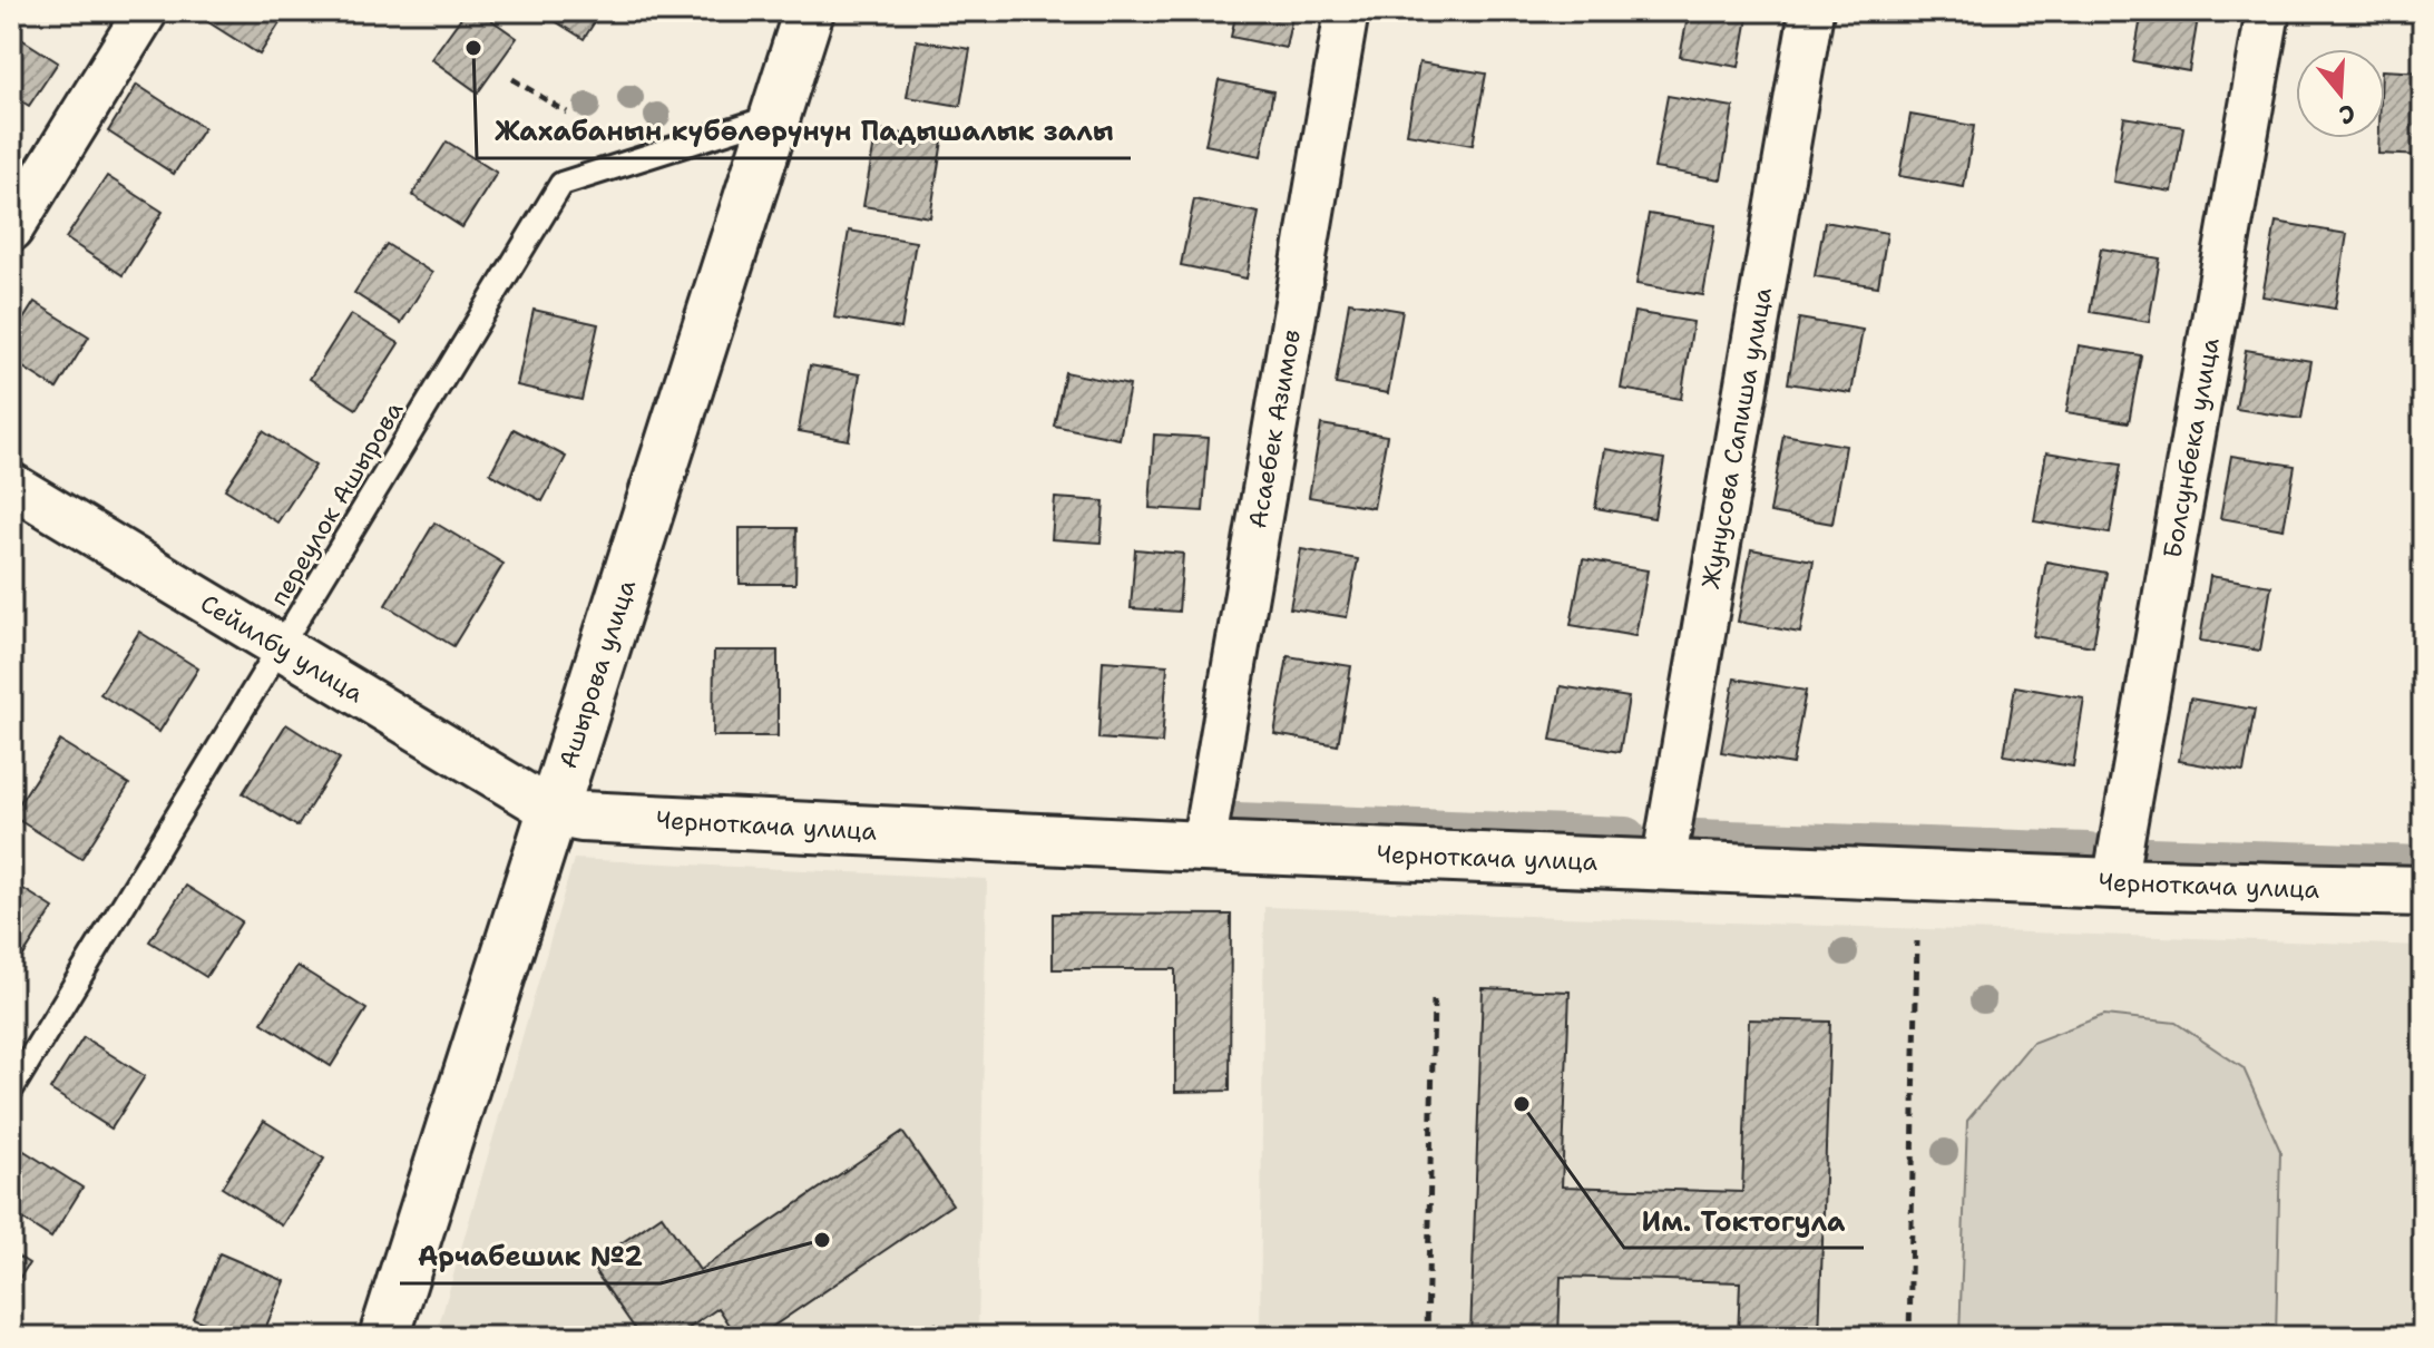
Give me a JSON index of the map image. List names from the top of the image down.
{
  "streets": {
    "street": [
      "Асаебек Азимов",
      "Жунусова Сапиша улица",
      "Болсунбека улица",
      "Сейилбу улица",
      "Ашырова улица",
      "Черноткача улица"
    ],
    "lane": ["переулок Ашырова"]
  },
  "crossings": [
    ["Асаебек Азимов", "Черноткача улица"],
    ["Жунусова Сапиша улица", "Черноткача улица"],
    ["Болсунбека улица", "Черноткача улица"],
    ["переулок Ашырова", "Сейилбу улица"],
    ["переулок Ашырова", "Ашырова улица"],
    ["Сейилбу улица", "Ашырова улица"],
    ["Сейилбу улица", "Черноткача улица"],
    ["Ашырова улица", "Черноткача улица"]
  ],
  "places": ["Жахабанын күбөлөрүнүн Падышалык залы", "Им. Токтогула", "Арчабешик №2"],
  "north": "bottom"
}
